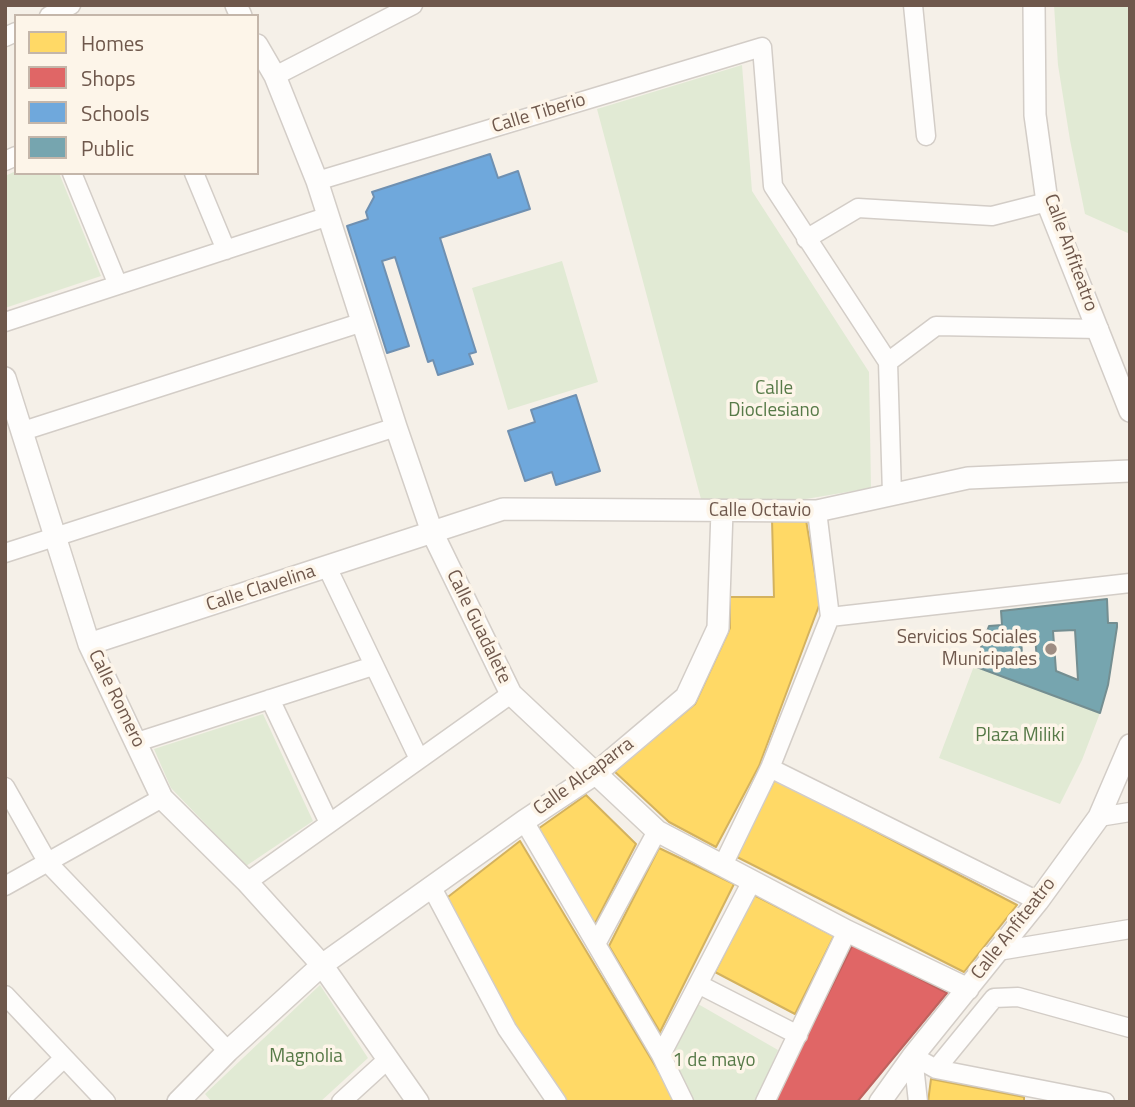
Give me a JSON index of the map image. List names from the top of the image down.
{
  "streets": {
    "street": [
      "Calle Tiberio",
      "Calle Anfiteatro",
      "Calle Octavio",
      "Calle Clavelina",
      "Calle Guadalete",
      "Calle Romero",
      "Calle Alcaparra"
    ]
  },
  "crossings": [
    ["Calle Tiberio", "Calle Guadalete"],
    ["Calle Anfiteatro", "Calle Guadalete"],
    ["Calle Octavio", "Calle Clavelina"],
    ["Calle Octavio", "Calle Guadalete"],
    ["Calle Octavio", "Calle Alcaparra"],
    ["Calle Clavelina", "Calle Guadalete"],
    ["Calle Clavelina", "Calle Romero"],
    ["Calle Guadalete", "Calle Alcaparra"],
    ["Calle Romero", "Calle Alcaparra"]
  ],
  "parks": [
    "Calle Dioclesiano",
    "Plaza Miliki",
    "Magnolia",
    "1 de mayo"
  ],
  "places": ["Servicios Sociales Municipales"],
  "legend": [
    "Homes",
    "Shops",
    "Schools",
    "Public"
  ]
}
